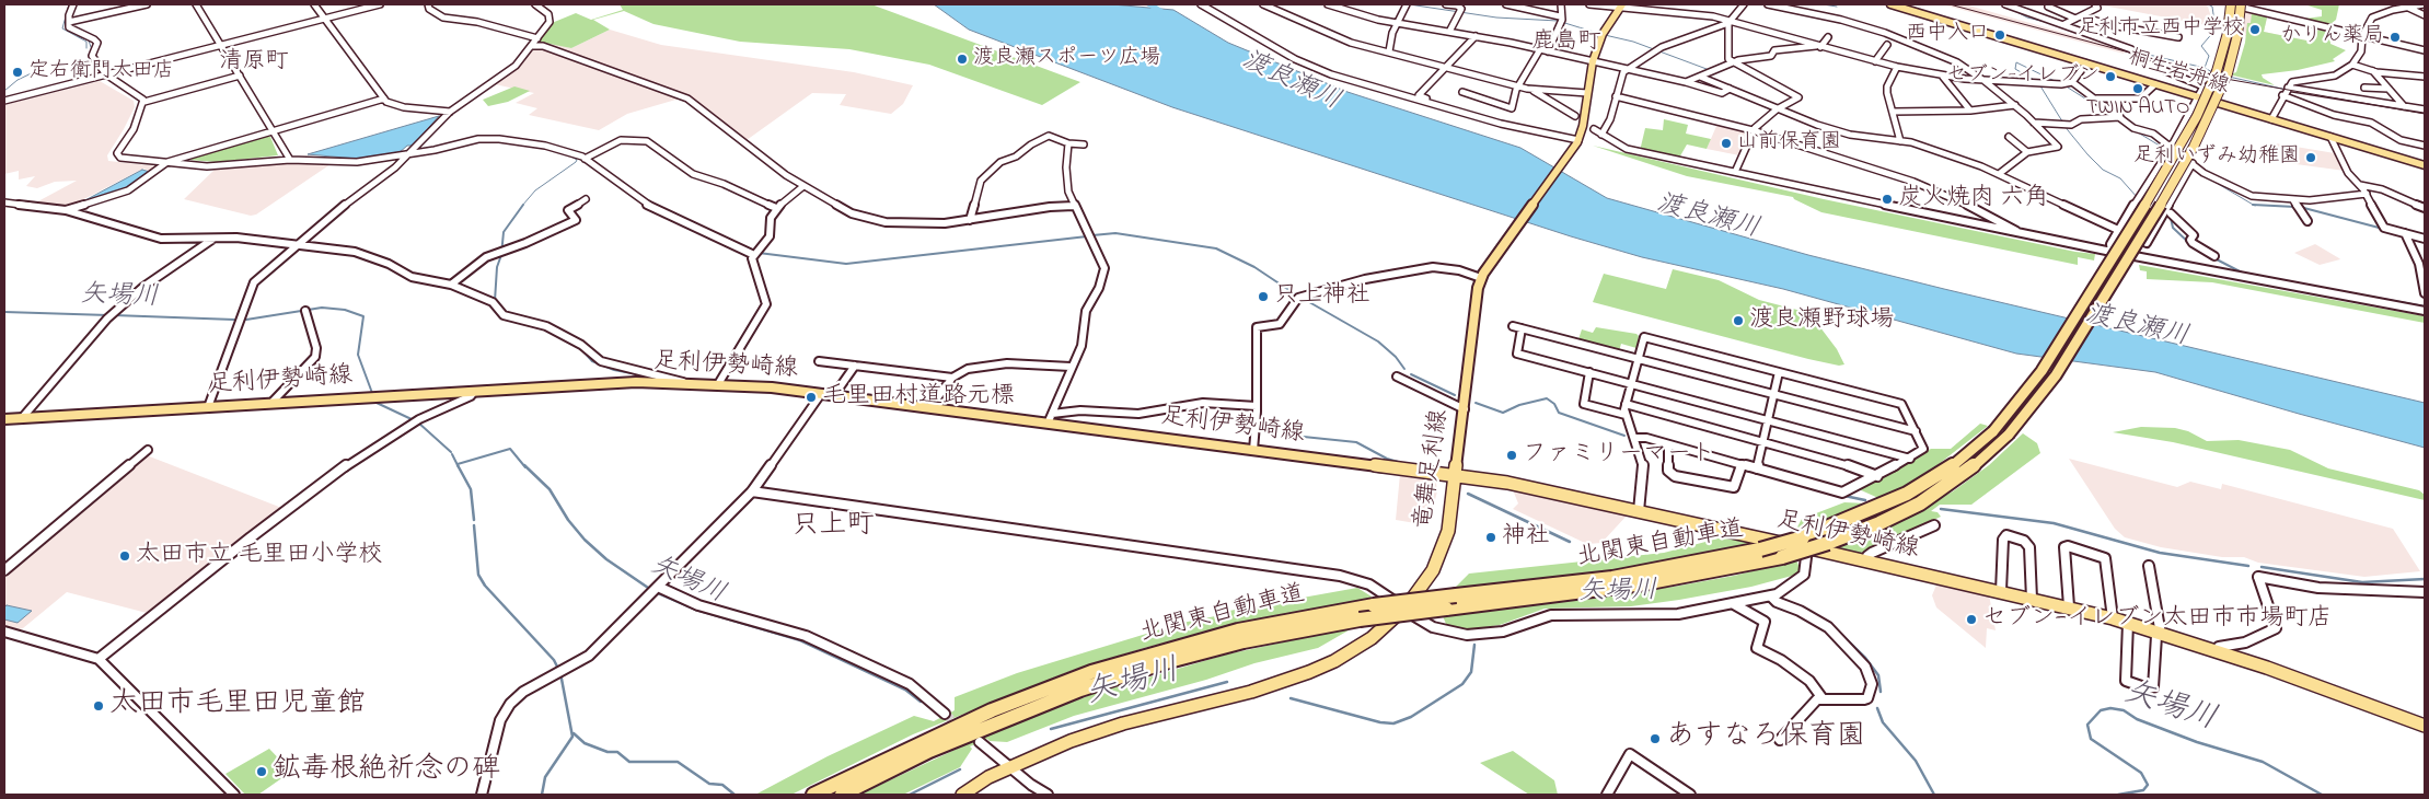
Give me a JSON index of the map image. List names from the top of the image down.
{
  "streets": {
    "highway": ["北関東自動車道"],
    "main road": ["桐生岩舟線", "足利伊勢崎線", "竜舞足利線"]
  },
  "crossings": [
    ["足利伊勢崎線", "竜舞足利線"],
    ["足利伊勢崎線", "北関東自動車道"]
  ],
  "districts": ["鹿島町", "清原町", "只上町"],
  "water": ["渡良瀬川", "矢場川"],
  "places": [
    "足利市立西中学校",
    "西中入口",
    "かりん薬局",
    "渡良瀬スポーツ広場",
    "定右衛門太田店",
    "セブン-イレブン",
    "TWIN AUTO",
    "山前保育園",
    "足利いずみ幼稚園",
    "炭火焼肉 六角",
    "只上神社",
    "渡良瀬野球場",
    "毛里田村道路元標",
    "ファミリーマート",
    "神社",
    "太田市立 毛里田小学校",
    "セブン−イレブン太田市市場町店",
    "太田市毛里田児童館",
    "あすなろ保育園",
    "鉱毒根絶祈念の碑"
  ]
}
